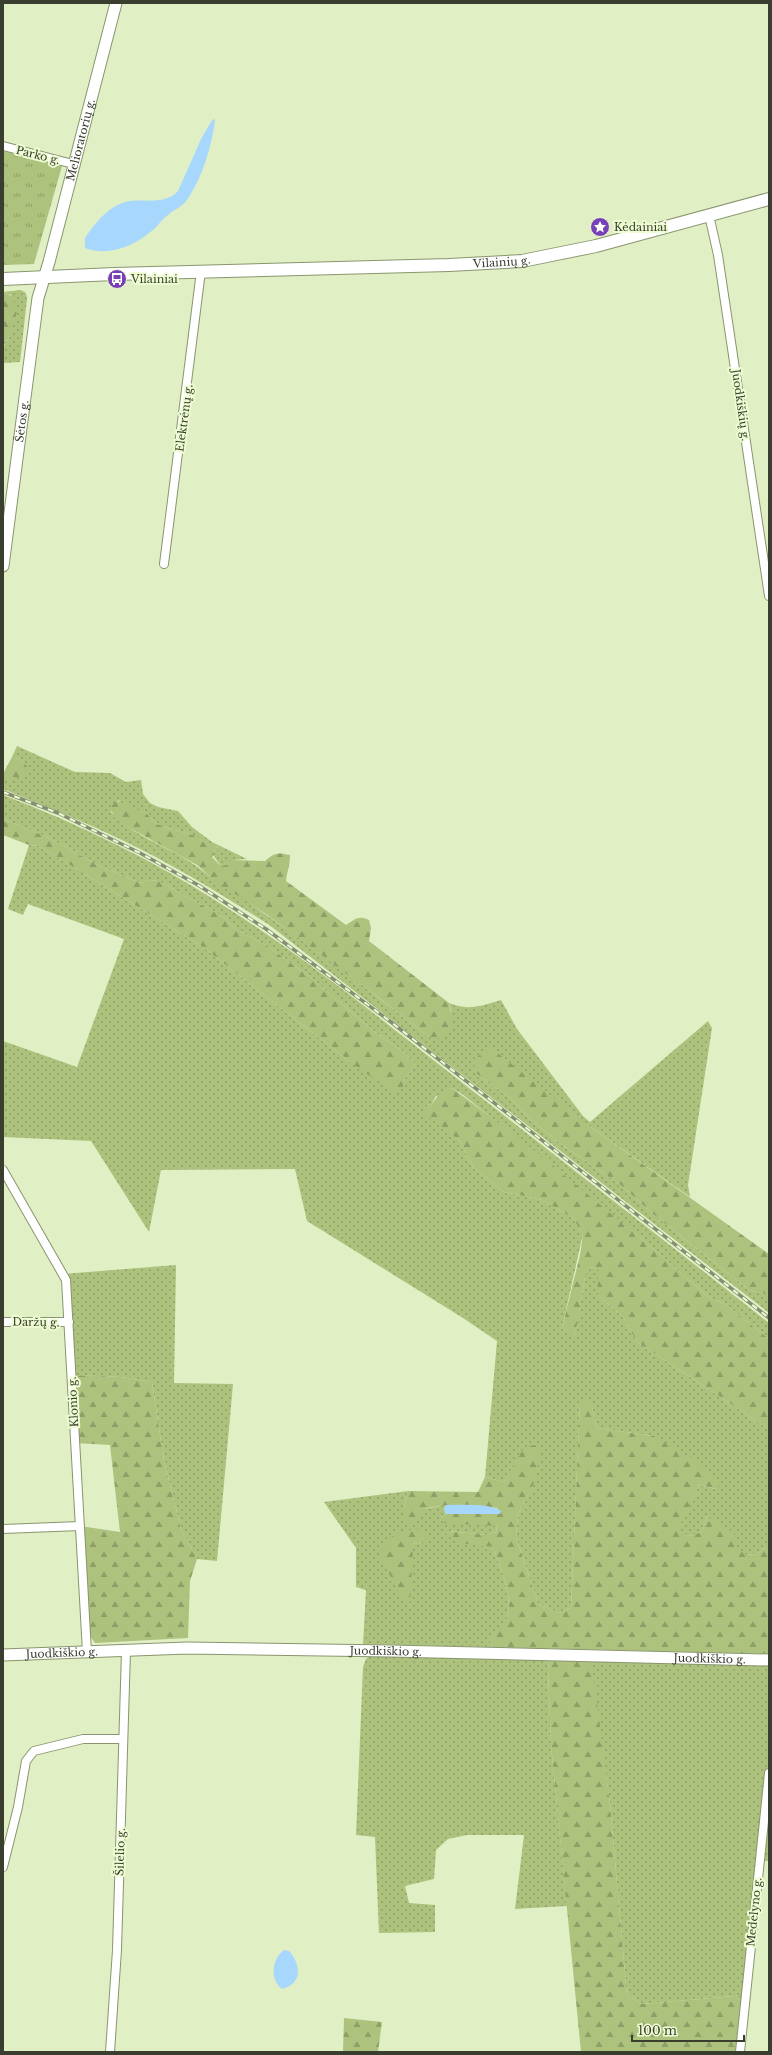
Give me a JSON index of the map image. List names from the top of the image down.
{
  "streets": {
    "main road": ["Vilainių g."],
    "street": [
      "Melioratorių g.",
      "Parko g.",
      "Juodkiškių g.",
      "Elektrėnų g.",
      "Šėtos g.",
      "Daržų g.",
      "Klonio g.",
      "Juodkiškio g.",
      "Šilelio g.",
      "Medelyno g."
    ]
  },
  "crossings": [
    ["Melioratorių g.", "Parko g."],
    ["Melioratorių g.", "Vilainių g."],
    ["Melioratorių g.", "Šėtos g."],
    ["Vilainių g.", "Juodkiškių g."],
    ["Vilainių g.", "Elektrėnų g."],
    ["Vilainių g.", "Šėtos g."],
    ["Daržų g.", "Klonio g."],
    ["Klonio g.", "Juodkiškio g."],
    ["Juodkiškio g.", "Šilelio g."]
  ],
  "places": {
    "place": ["Kėdainiai"],
    "bus stop": ["Vilainiai"]
  },
  "scale_bar": "100 m"
}
